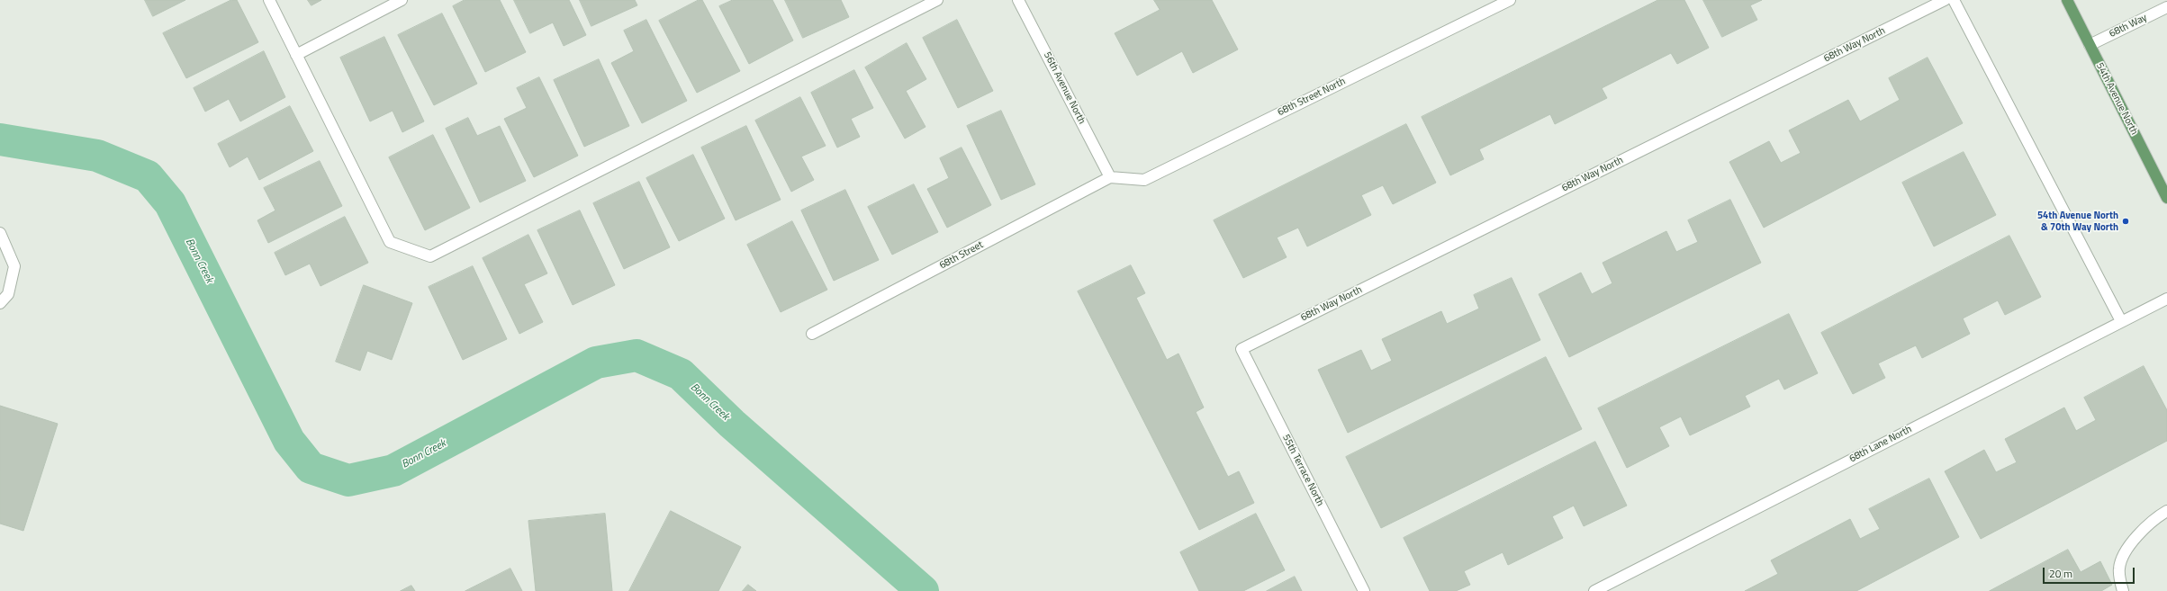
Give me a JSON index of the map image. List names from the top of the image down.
{
  "streets": {
    "main road": ["54th Avenue North"],
    "street": [
      "68th Way",
      "68th Way North",
      "56th Avenue North",
      "68th Street North",
      "68th Street",
      "68th Lane North",
      "55th Terrace North"
    ]
  },
  "crossings": [
    ["68th Way", "54th Avenue North"],
    ["68th Way North", "55th Terrace North"],
    ["56th Avenue North", "68th Street North"],
    ["56th Avenue North", "68th Street"],
    ["68th Street North", "68th Street"]
  ],
  "water": ["Bonn Creek"],
  "places": ["54th Avenue North & 70th Way North"],
  "scale_bar": "20 m"
}
